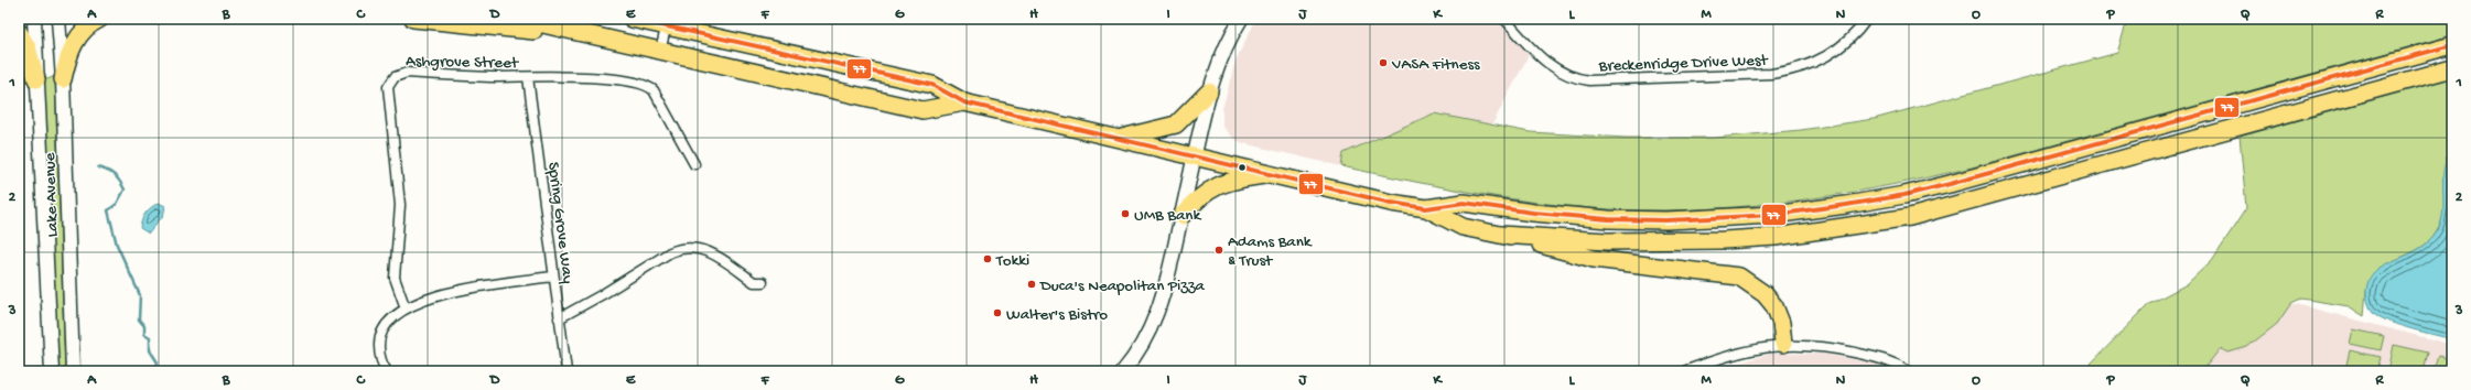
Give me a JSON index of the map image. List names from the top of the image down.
{
  "streets": {
    "main road": ["Lake Avenue"],
    "street": ["Ashgrove Street", "Breckenridge Drive West", "Spring Grove Way"]
  },
  "crossings": [
    ["Ashgrove Street", "Spring Grove Way"]
  ],
  "places": [
    "VASA Fitness",
    "UMB Bank",
    "Adams Bank & Trust",
    "Tokki",
    "Duca's Neapolitan Pizza",
    "Walter's Bistro"
  ],
  "lines": ["transit line 77"],
  "grid": {
    "columns": [
      "A",
      "B",
      "C",
      "D",
      "E",
      "F",
      "G",
      "H",
      "I",
      "J",
      "K",
      "L",
      "M",
      "N",
      "O",
      "P",
      "Q",
      "R"
    ],
    "rows": ["1", "2", "3"]
  }
}
